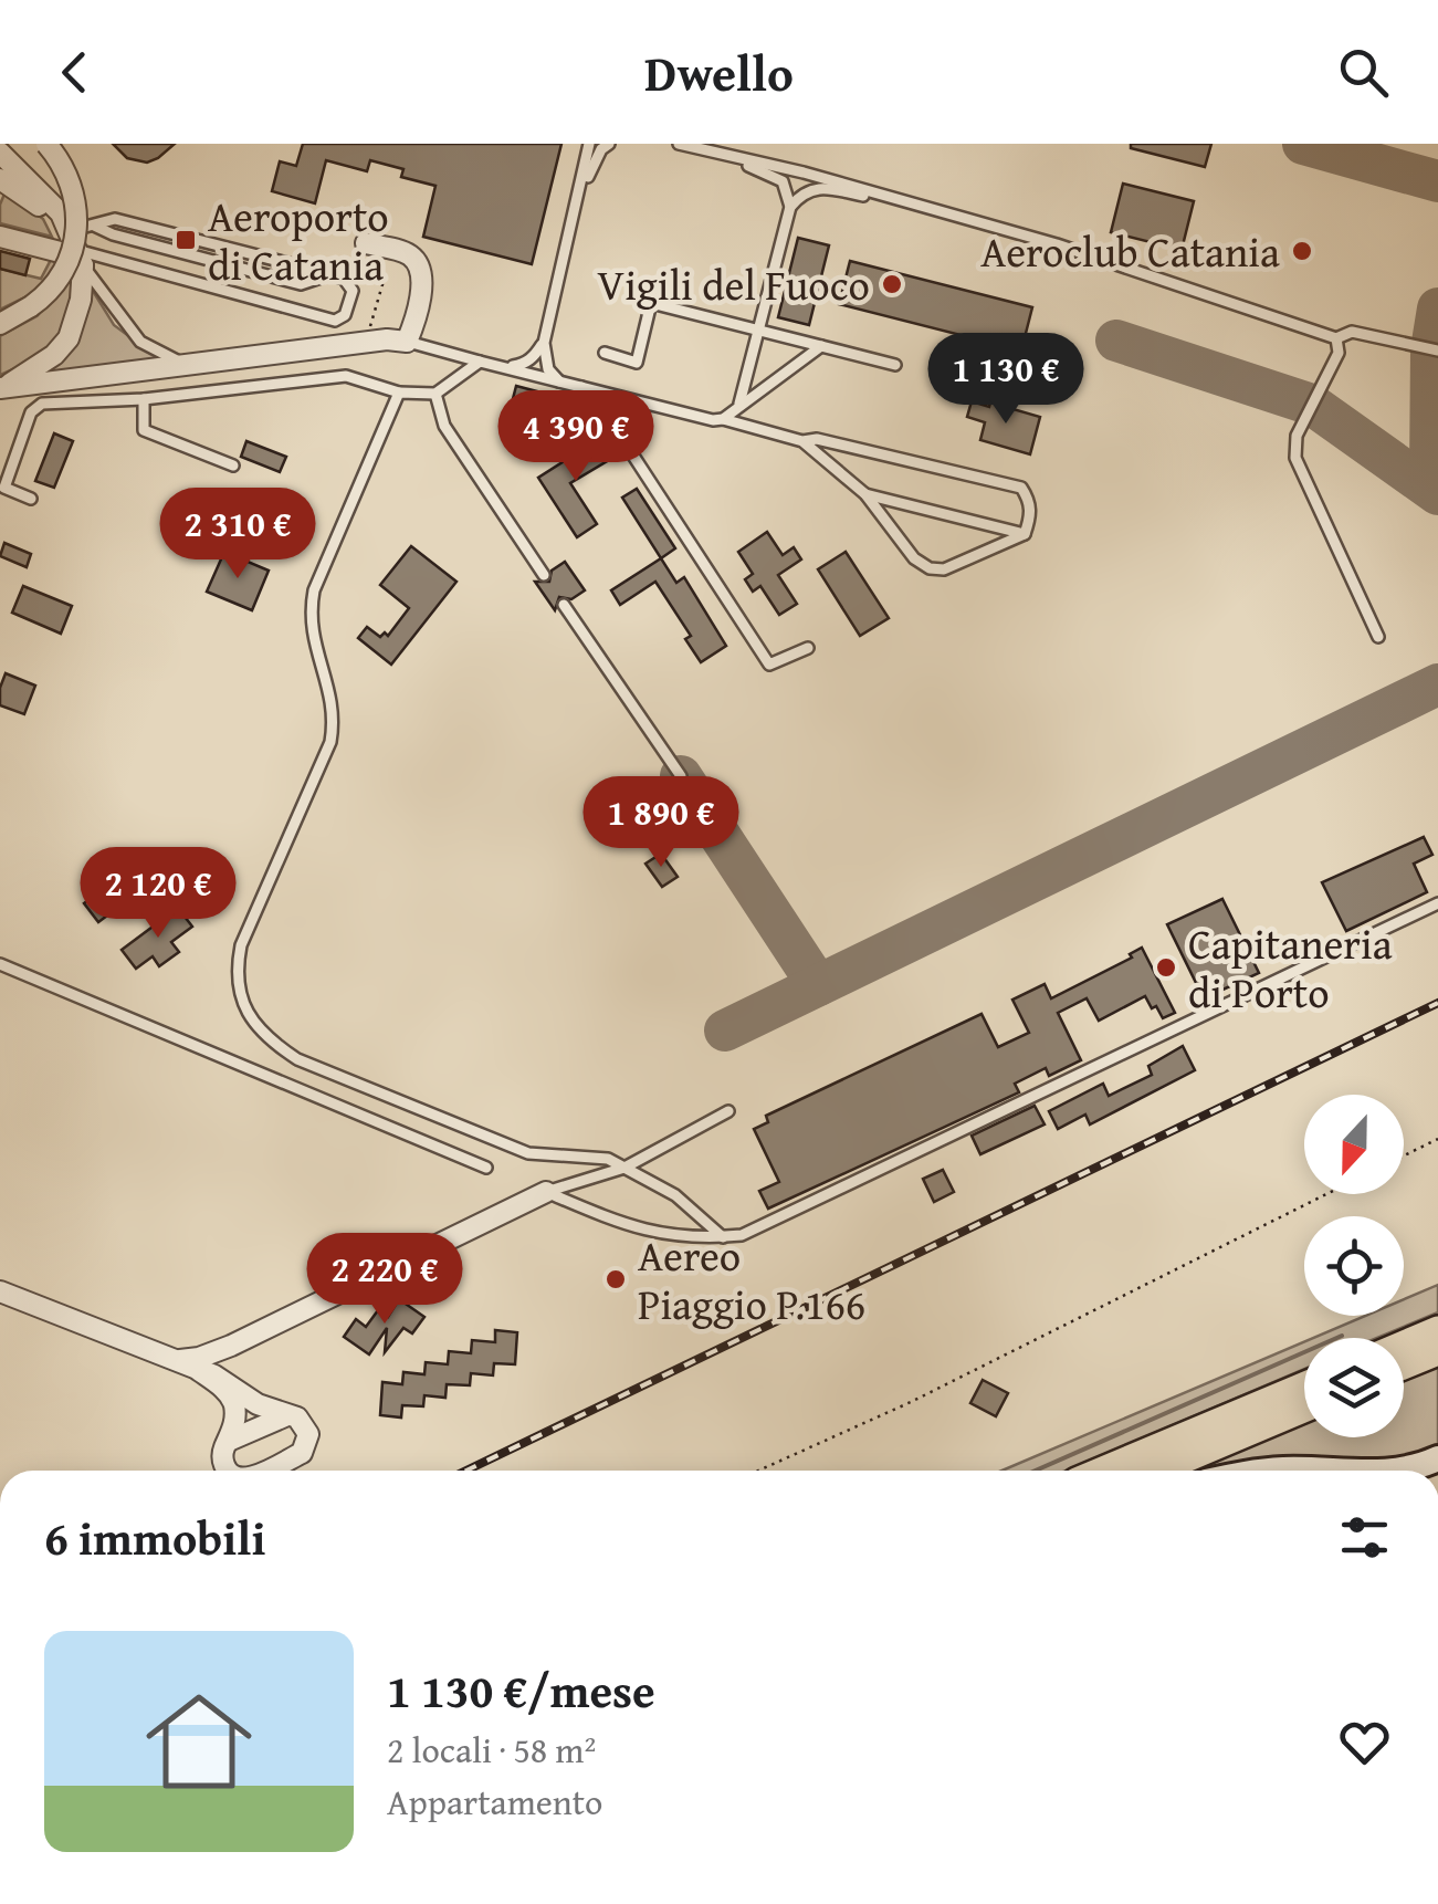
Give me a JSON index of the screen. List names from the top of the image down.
{
  "places": {
    "transit": ["Aeroporto di Catania"],
    "other": [
      "Aeroclub Catania",
      "Vigili del Fuoco",
      "Capitaneria di Porto",
      "Aereo Piaggio P.166"
    ]
  },
  "north": "bottom",
  "page": {
    "header": "Dwello",
    "price": [
      "1 130 €",
      "4 390 €",
      "2 310 €",
      "1 890 €",
      "2 120 €",
      "2 220 €"
    ],
    "heading": "6 immobili",
    "list": [
      {
        "name": "1 130 €/mese",
        "note": "2 locali · 58 m² · Appartamento"
      }
    ]
  }
}
